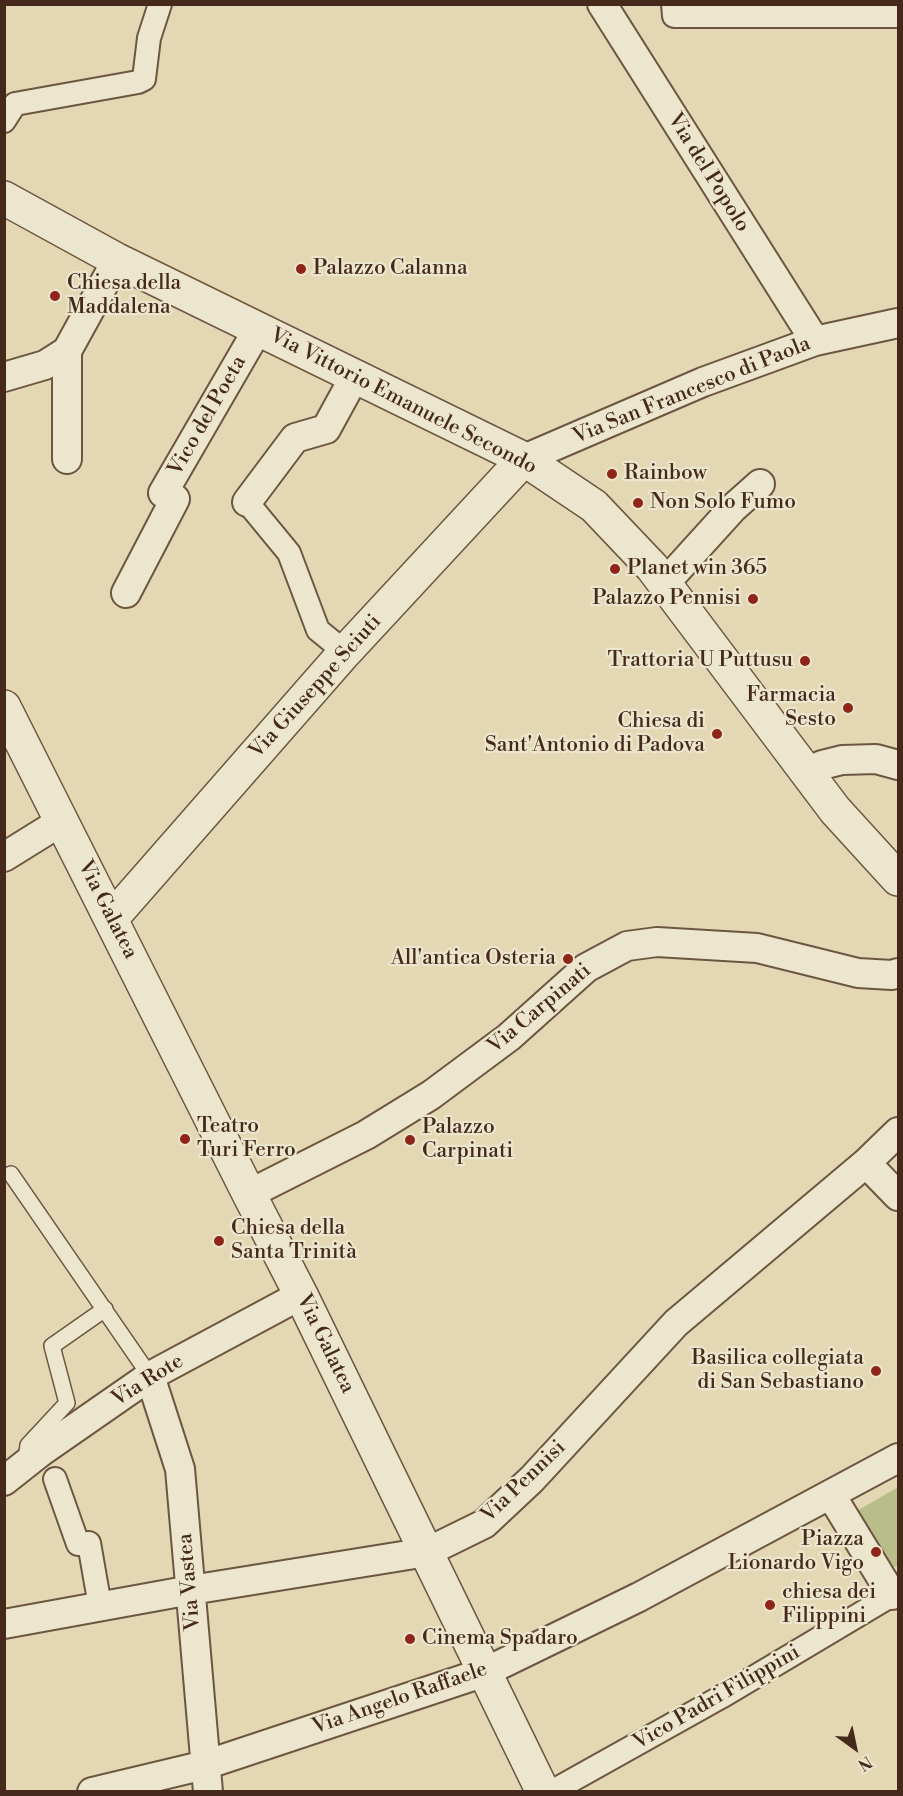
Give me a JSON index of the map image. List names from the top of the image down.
{
  "streets": {
    "street": [
      "Via del Popolo",
      "Via San Francesco di Paola",
      "Via Vittorio Emanuele Secondo",
      "Vico del Poeta",
      "Via Giuseppe Sciuti",
      "Via Galatea",
      "Via Carpinati",
      "Via Rote",
      "Via Pennisi",
      "Via Vastea",
      "Vico Padri Filippini",
      "Via Angelo Raffaele"
    ]
  },
  "crossings": [
    ["Via del Popolo", "Via San Francesco di Paola"],
    ["Via San Francesco di Paola", "Via Vittorio Emanuele Secondo"],
    ["Via San Francesco di Paola", "Via Giuseppe Sciuti"],
    ["Via Vittorio Emanuele Secondo", "Vico del Poeta"],
    ["Via Vittorio Emanuele Secondo", "Via Giuseppe Sciuti"],
    ["Via Giuseppe Sciuti", "Via Galatea"],
    ["Via Galatea", "Via Carpinati"],
    ["Via Galatea", "Via Rote"],
    ["Via Galatea", "Via Pennisi"],
    ["Via Galatea", "Via Angelo Raffaele"],
    ["Via Rote", "Via Vastea"],
    ["Via Pennisi", "Via Vastea"],
    ["Via Vastea", "Via Angelo Raffaele"]
  ],
  "places": [
    "Palazzo Calanna",
    "Chiesa della Maddalena",
    "Rainbow",
    "Non Solo Fumo",
    "Planet win 365",
    "Palazzo Pennisi",
    "Trattoria U Puttusu",
    "Farmacia Sesto",
    "Chiesa di Sant'Antonio di Padova",
    "All'antica Osteria",
    "Teatro Turi Ferro",
    "Palazzo Carpinati",
    "Chiesa della Santa Trinità",
    "Basilica collegiata di San Sebastiano",
    "Piazza Lionardo Vigo",
    "chiesa dei Filippini",
    "Cinema Spadaro"
  ],
  "north": "bottom right"
}
